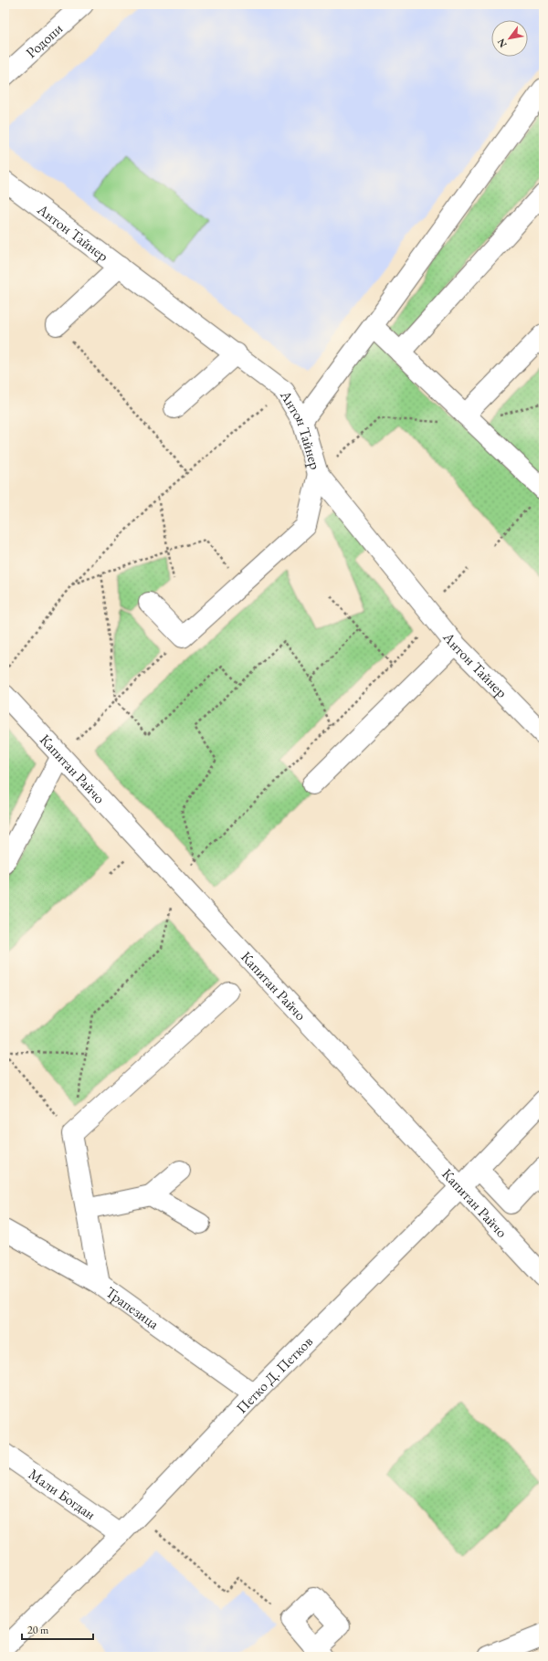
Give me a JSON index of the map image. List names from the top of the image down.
{
  "streets": {
    "street": [
      "Родопи",
      "Антон Тайнер",
      "Капитан Райчо",
      "Трапезица",
      "Петко Д. Петков",
      "Мали Богдан"
    ]
  },
  "crossings": [
    ["Капитан Райчо", "Петко Д. Петков"],
    ["Трапезица", "Петко Д. Петков"],
    ["Петко Д. Петков", "Мали Богдан"]
  ],
  "scale_bar": "20 m",
  "north": "bottom left"
}
